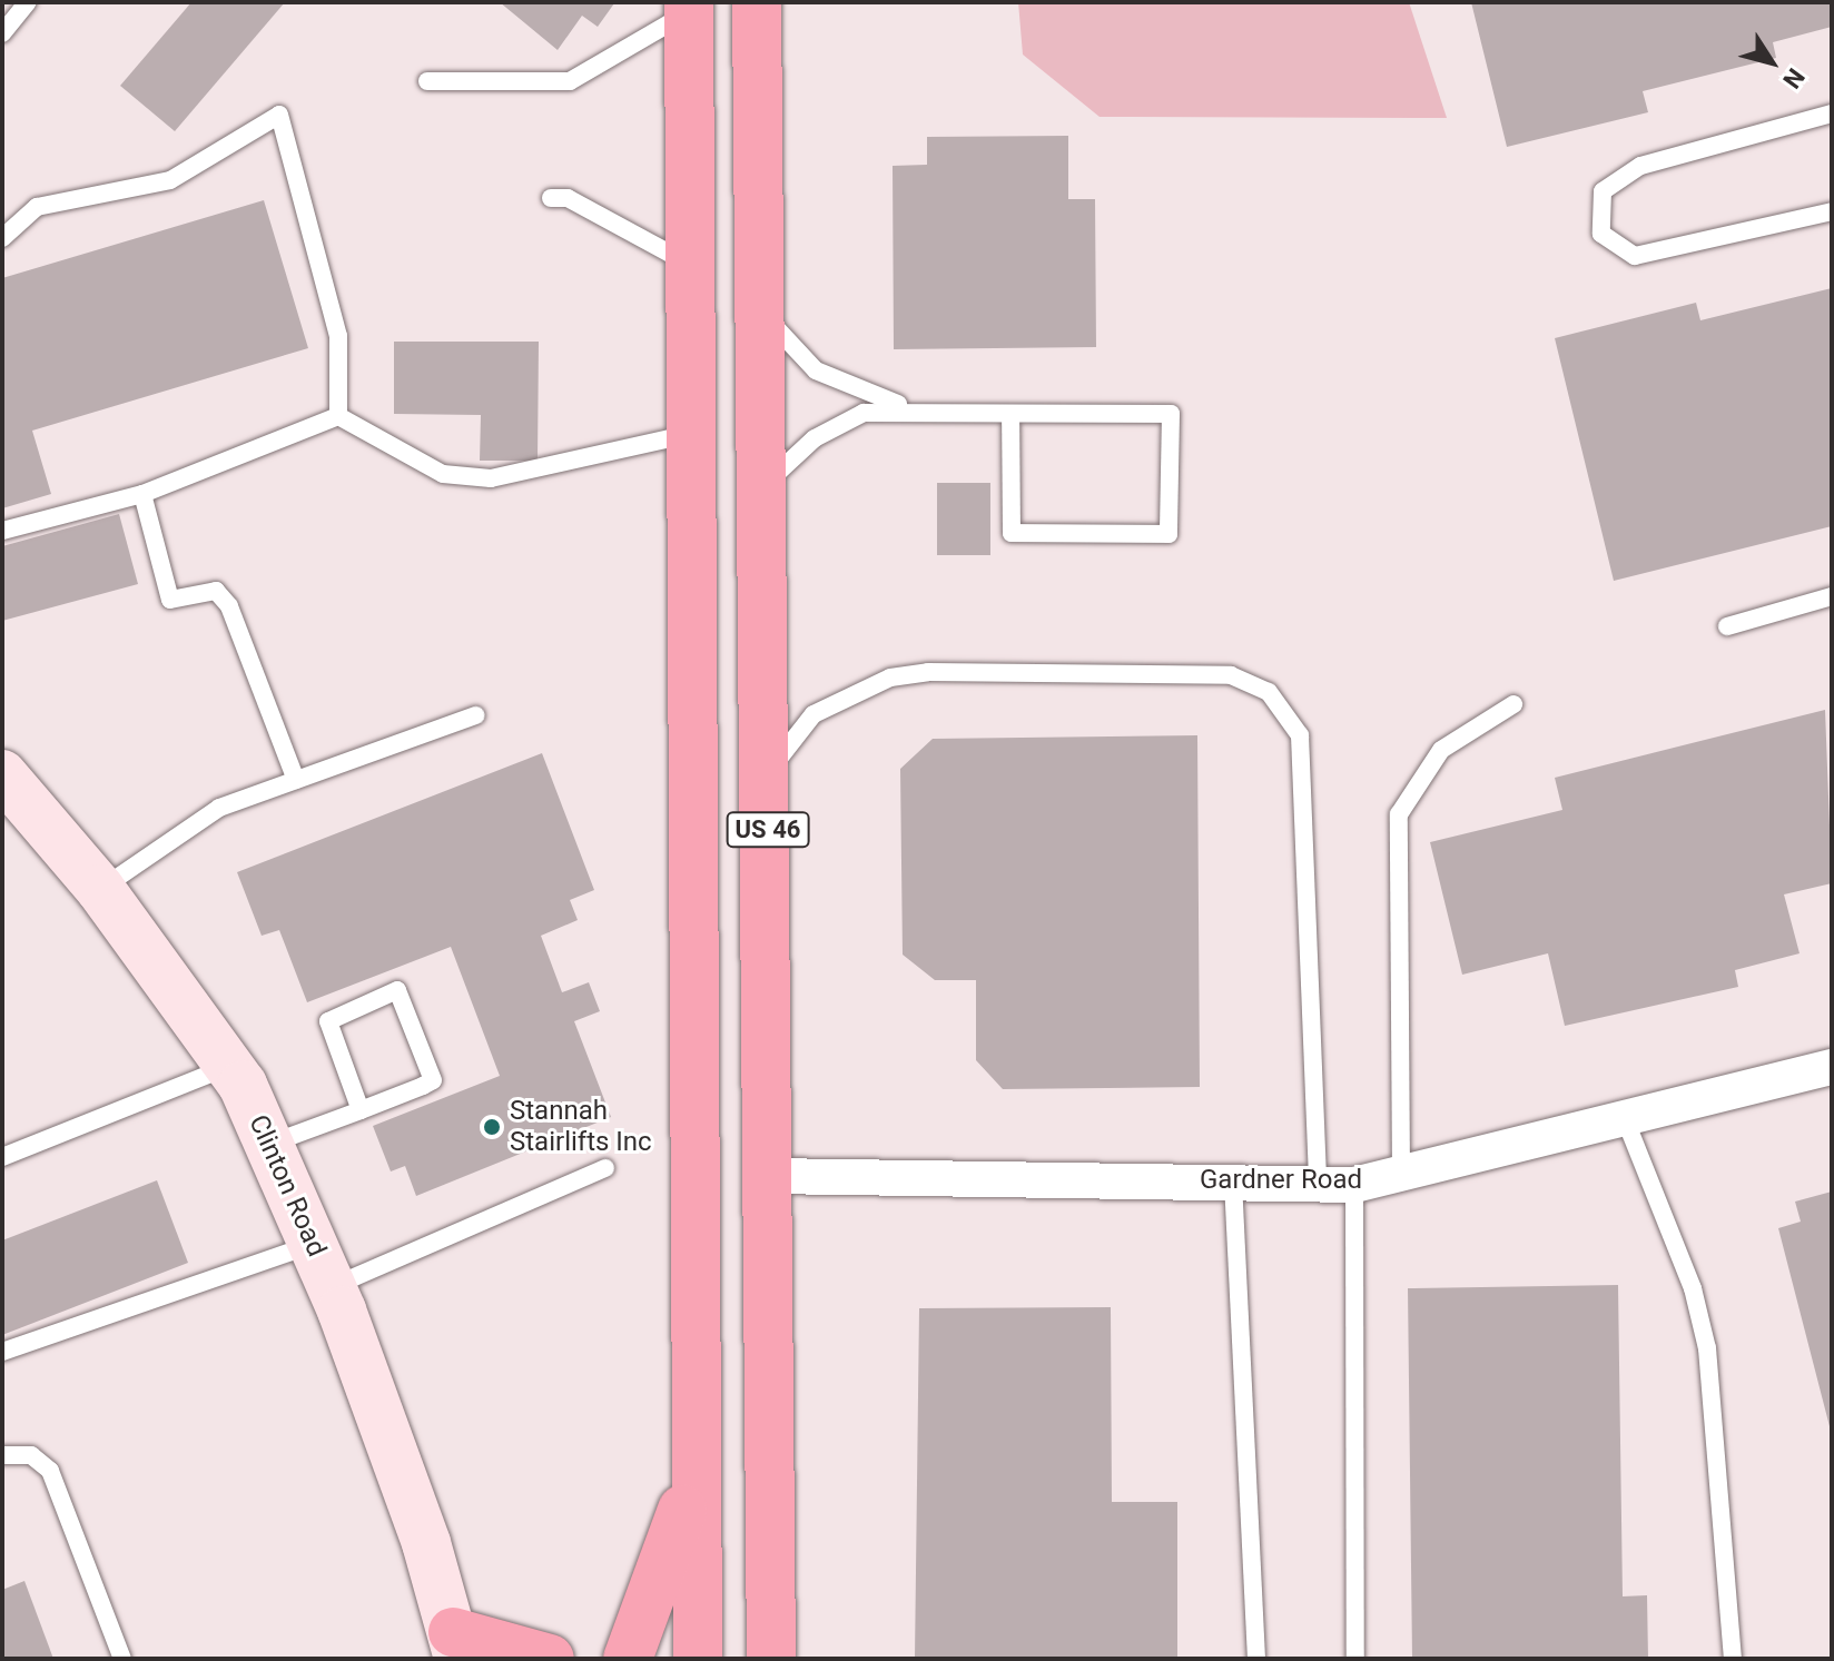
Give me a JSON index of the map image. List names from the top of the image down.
{
  "streets": {
    "highway": ["US 46"],
    "street": ["Gardner Road", "Clinton Road"]
  },
  "crossings": [
    ["US 46", "Gardner Road"]
  ],
  "places": ["Stannah Stairlifts Inc"],
  "north": "bottom right"
}
